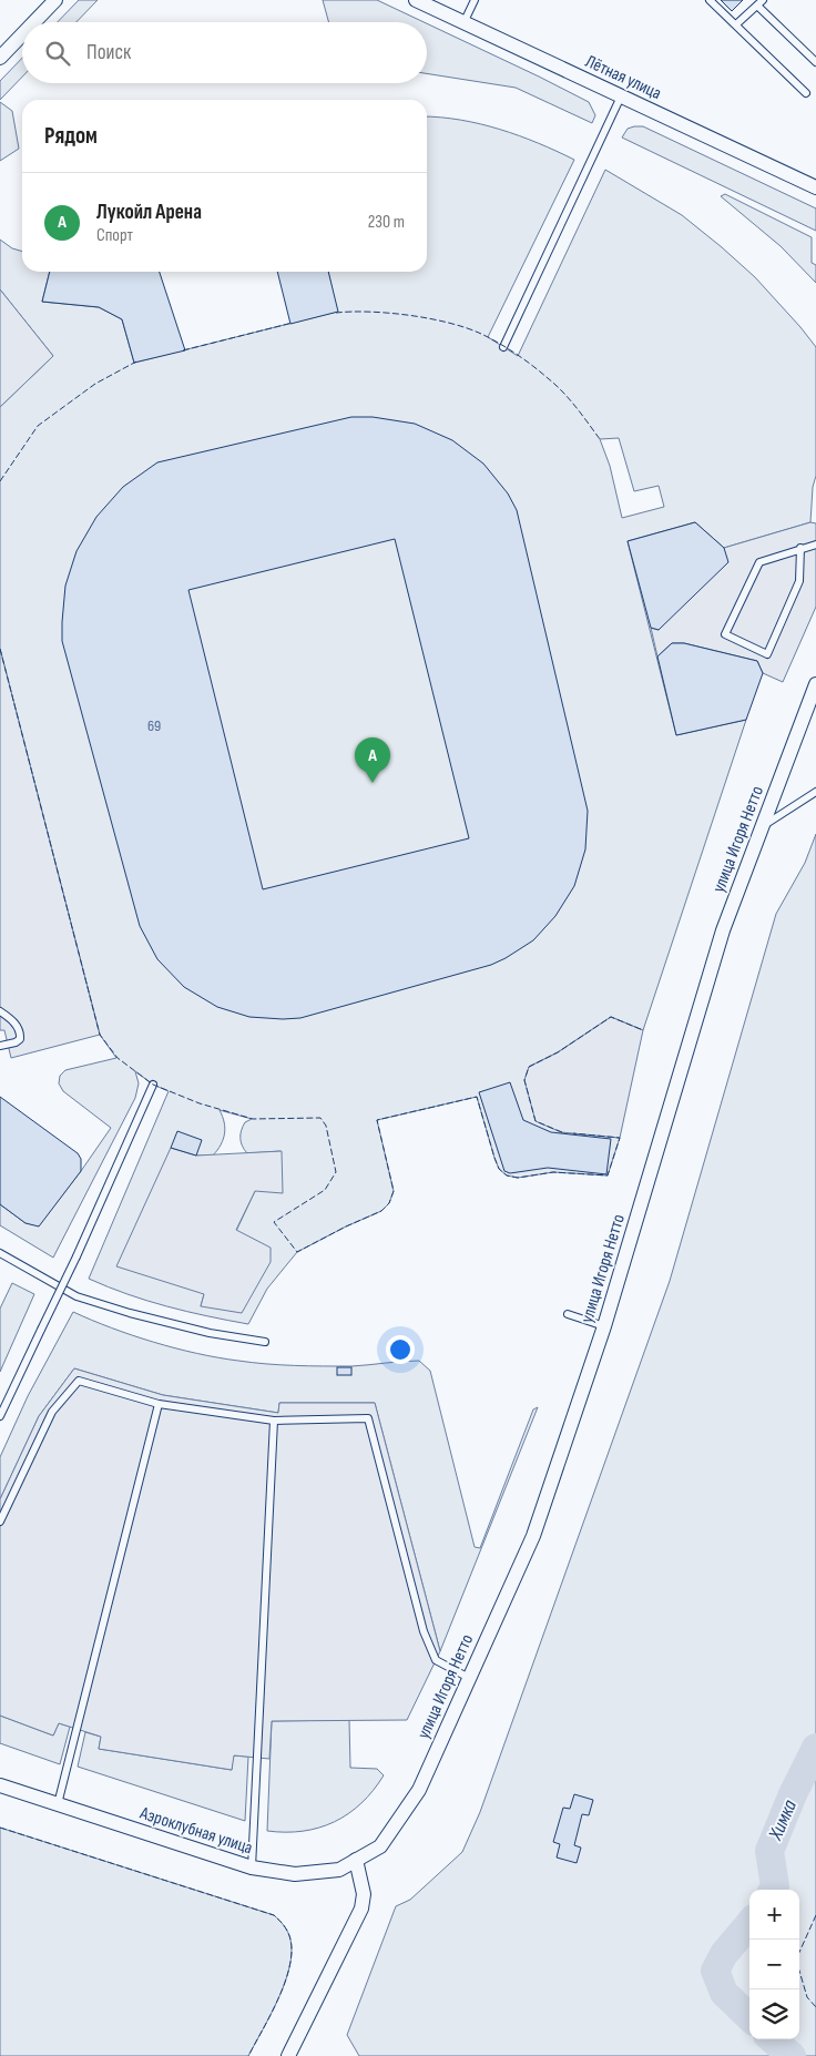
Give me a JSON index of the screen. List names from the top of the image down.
{
  "streets": {
    "street": ["Лётная улица", "улица Игоря Нетто", "Аэроклубная улица"]
  },
  "crossings": [
    ["улица Игоря Нетто", "Аэроклубная улица"]
  ],
  "water": ["Химка"],
  "house_numbers": ["69"],
  "page": {
    "search": "Поиск",
    "heading": "Рядом",
    "list": [
      {
        "mark": "A",
        "name": "Лукойл Арена",
        "note": "Спорт",
        "value": "230 m"
      }
    ],
    "pins": "A",
    "map_buttons": ["+", "−"]
  }
}
